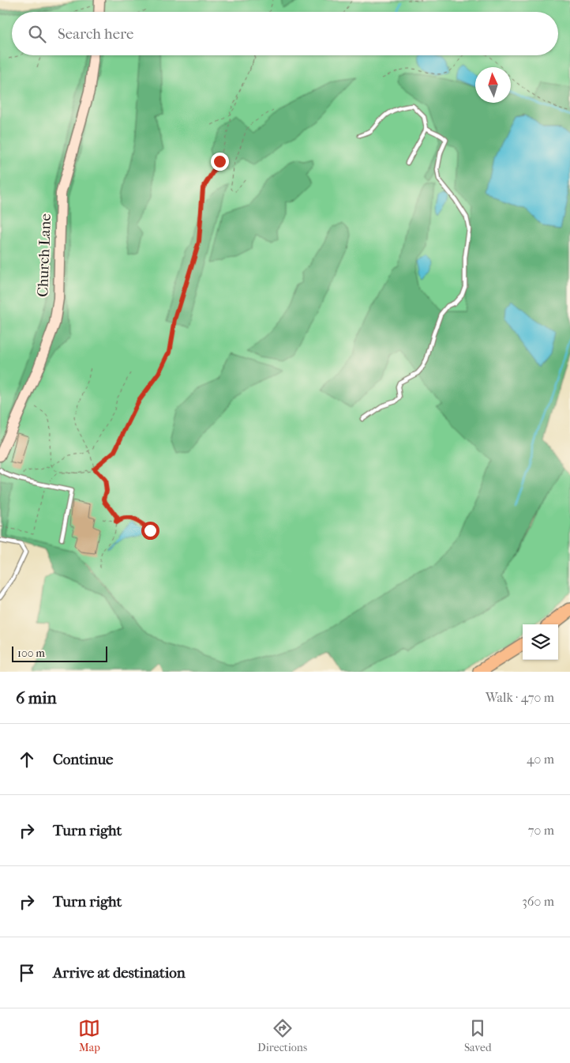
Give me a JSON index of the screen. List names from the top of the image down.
{
  "streets": {
    "street": ["Church Lane"]
  },
  "scale_bar": "100 m",
  "north": "top",
  "page": {
    "search": "Search here",
    "scale": "100 m",
    "heading": ["6 min", "Walk · 470 m"],
    "list": [
      ["Continue", "40 m"],
      ["Turn right", "70 m"],
      ["Turn right", "360 m"],
      "Arrive at destination"
    ],
    "nav": ["Map", "Directions", "Saved"]
  }
}
